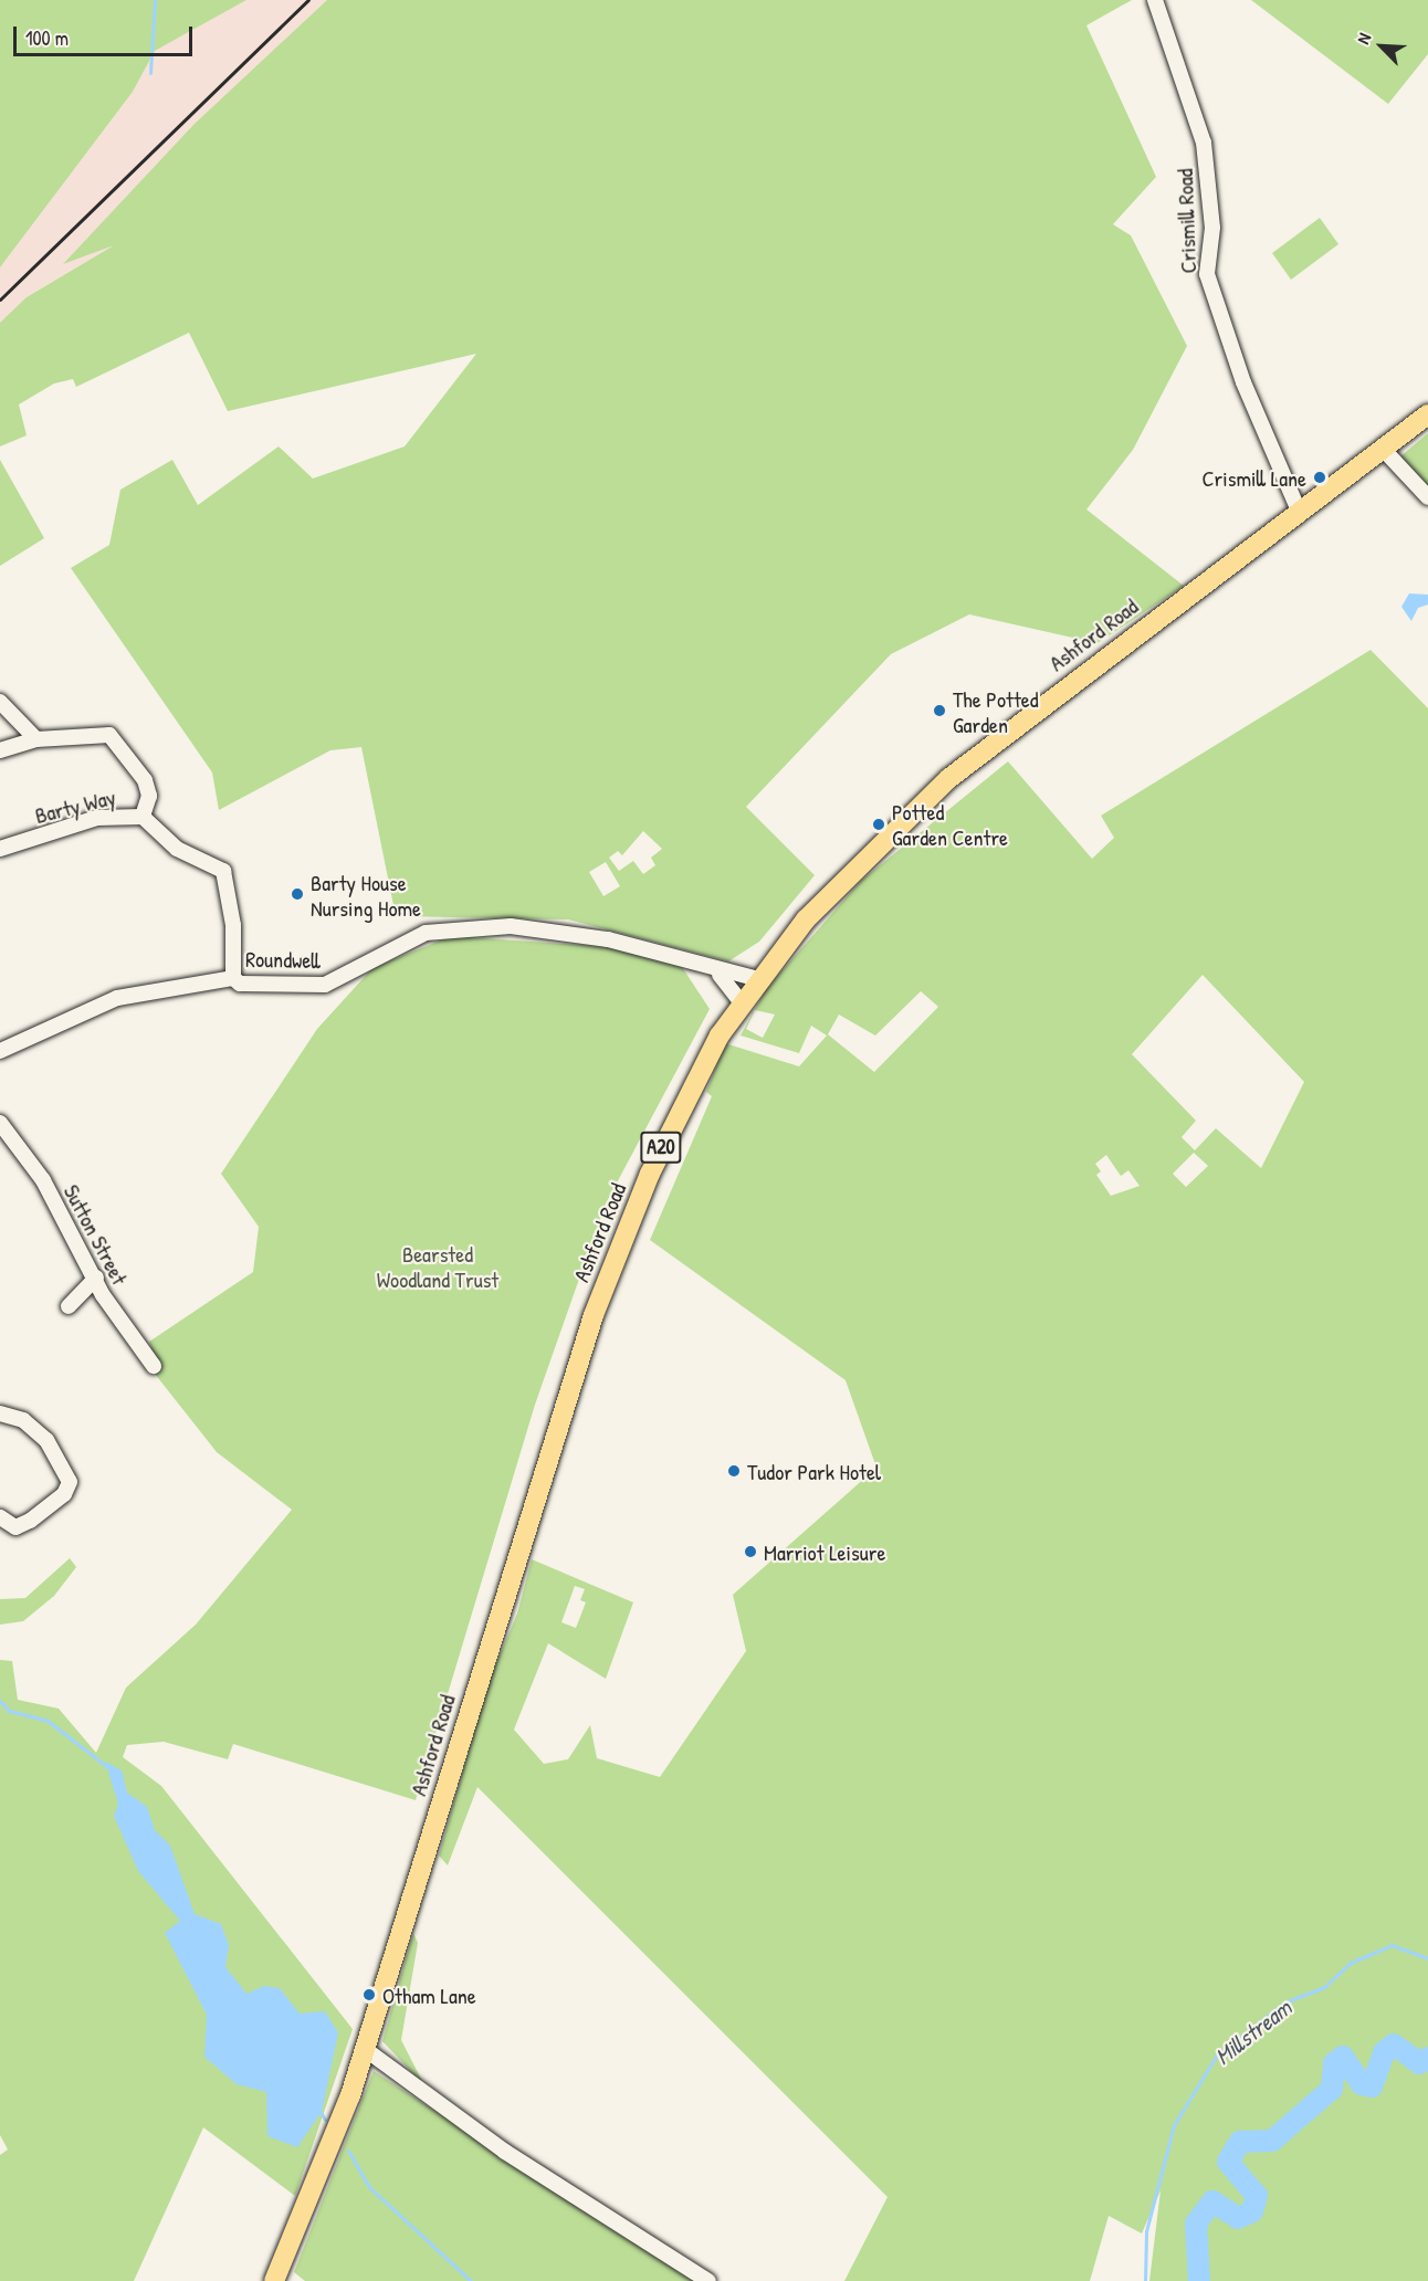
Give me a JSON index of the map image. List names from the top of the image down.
{
  "streets": {
    "main road": ["Ashford Road", "A20"],
    "street": [
      "Crismill Road",
      "Barty Way",
      "Roundwell",
      "Sutton Street"
    ]
  },
  "crossings": [
    ["Crismill Road", "Ashford Road"],
    ["Ashford Road", "Roundwell"],
    ["Barty Way", "Roundwell"]
  ],
  "water": ["Millstream"],
  "parks": ["Bearsted Woodland Trust"],
  "places": [
    "Crismill Lane",
    "The Potted Garden",
    "Potted Garden Centre",
    "Barty House Nursing Home",
    "Tudor Park Hotel",
    "Marriot Leisure",
    "Otham Lane"
  ],
  "scale_bar": "100 m",
  "north": "top left"
}
